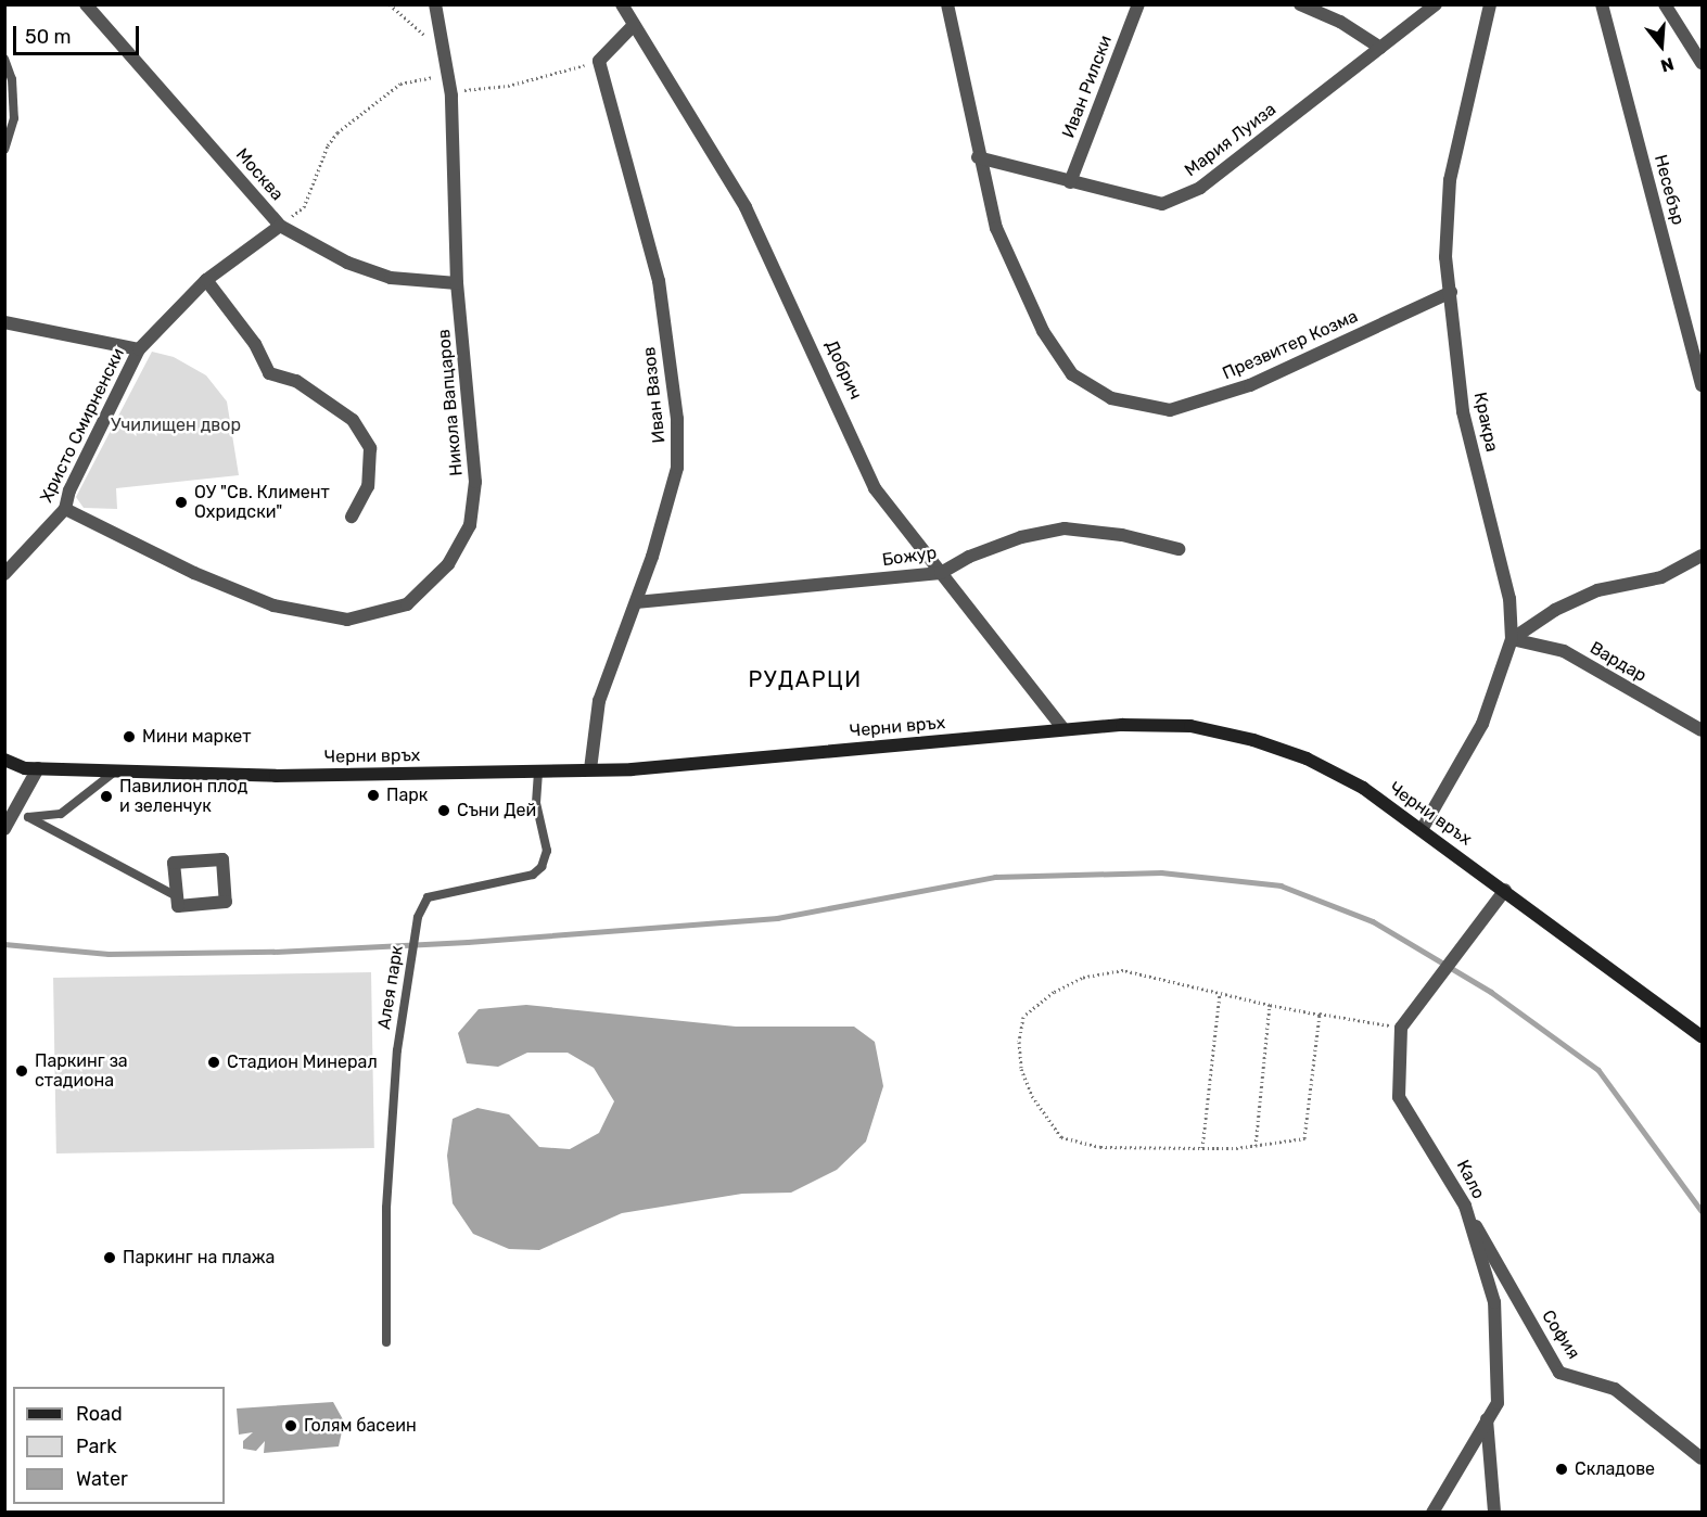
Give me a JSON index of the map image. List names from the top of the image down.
{
  "streets": {
    "street": [
      "Иван Рилски",
      "Мария Луиза",
      "Москва",
      "Несебър",
      "Презвитер Козма",
      "Добрич",
      "Иван Вазов",
      "Никола Вапцаров",
      "Кракра",
      "Христо Смирненски",
      "Божур",
      "Вардар",
      "Черни връх",
      "Кало",
      "София"
    ],
    "lane": ["Алея парк"]
  },
  "crossings": [
    ["Иван Рилски", "Мария Луиза"],
    ["Мария Луиза", "Презвитер Козма"],
    ["Москва", "Никола Вапцаров"],
    ["Москва", "Христо Смирненски"],
    ["Презвитер Козма", "Кракра"],
    ["Добрич", "Божур"],
    ["Добрич", "Черни връх"],
    ["Иван Вазов", "Божур"],
    ["Иван Вазов", "Черни връх"],
    ["Никола Вапцаров", "Христо Смирненски"],
    ["Кракра", "Вардар"],
    ["Кракра", "Черни връх"],
    ["Черни връх", "Алея парк"],
    ["Кало", "София"]
  ],
  "districts": ["РУДАРЦИ"],
  "parks": ["Училищен двор"],
  "places": [
    "ОУ \"Св. Климент Охридски\"",
    "Мини маркет",
    "Парк",
    "Павилион плод и зеленчук",
    "Съни Дей",
    "Стадион Минерал",
    "Паркинг за стадиона",
    "Паркинг на плажа",
    "Голям басеин",
    "Складове"
  ],
  "legend": ["Road", "Park", "Water"],
  "scale_bar": "50 m",
  "north": "bottom"
}
